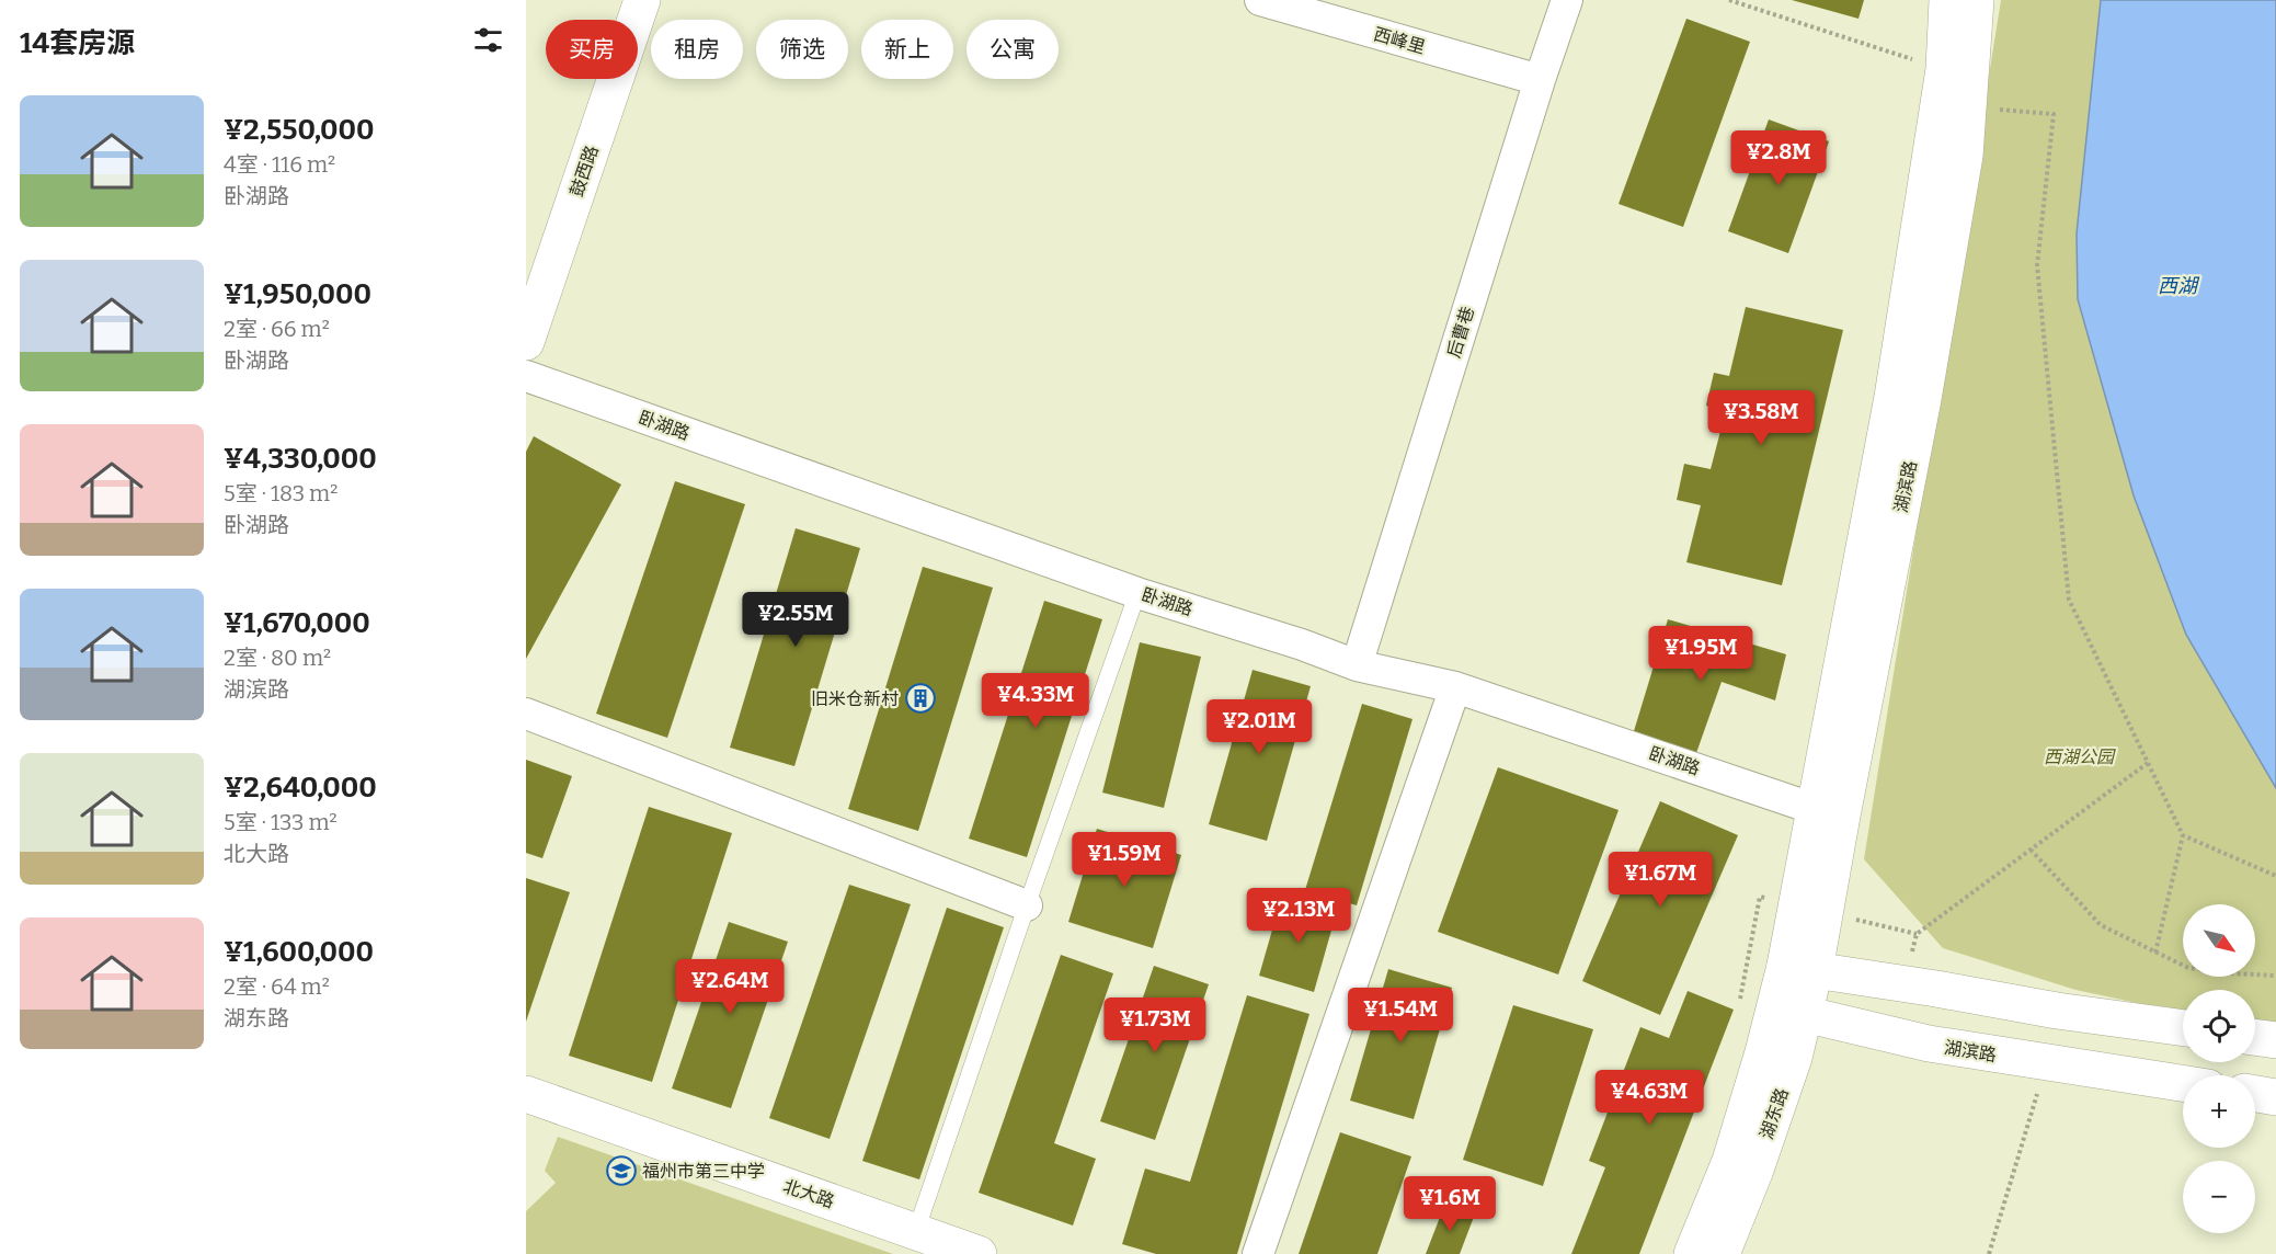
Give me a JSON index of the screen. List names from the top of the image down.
{
  "streets": {
    "main road": [
      "鼓西路",
      "湖滨路",
      "湖东路",
      "北大路"
    ],
    "street": ["西峰里", "后曹巷", "卧湖路"]
  },
  "crossings": [
    ["西峰里", "后曹巷"],
    ["后曹巷", "卧湖路"],
    ["卧湖路", "湖滨路"],
    ["湖滨路", "湖东路"]
  ],
  "water": ["西湖"],
  "parks": ["西湖公园"],
  "places": {
    "building": ["旧米仓新村"],
    "school or university": ["福州市第三中学"]
  },
  "north": "bottom right",
  "page": {
    "heading": "14套房源",
    "chip": [
      "买房",
      "租房",
      "筛选",
      "新上",
      "公寓"
    ],
    "list": [
      {
        "name": "¥2,550,000",
        "note": "4室 · 116 m² · 卧湖路"
      },
      {
        "name": "¥1,950,000",
        "note": "2室 · 66 m² · 卧湖路"
      },
      {
        "name": "¥4,330,000",
        "note": "5室 · 183 m² · 卧湖路"
      },
      {
        "name": "¥1,670,000",
        "note": "2室 · 80 m² · 湖滨路"
      },
      {
        "name": "¥2,640,000",
        "note": "5室 · 133 m² · 北大路"
      },
      {
        "name": "¥1,600,000",
        "note": "2室 · 64 m² · 湖东路"
      }
    ],
    "price": [
      "¥2.8M",
      "¥3.58M",
      "¥2.55M",
      "¥1.95M",
      "¥4.33M",
      "¥2.01M",
      "¥1.59M",
      "¥1.67M",
      "¥2.13M",
      "¥2.64M",
      "¥1.54M",
      "¥1.73M",
      "¥4.63M",
      "¥1.6M"
    ],
    "map_buttons": ["+", "−"]
  }
}
